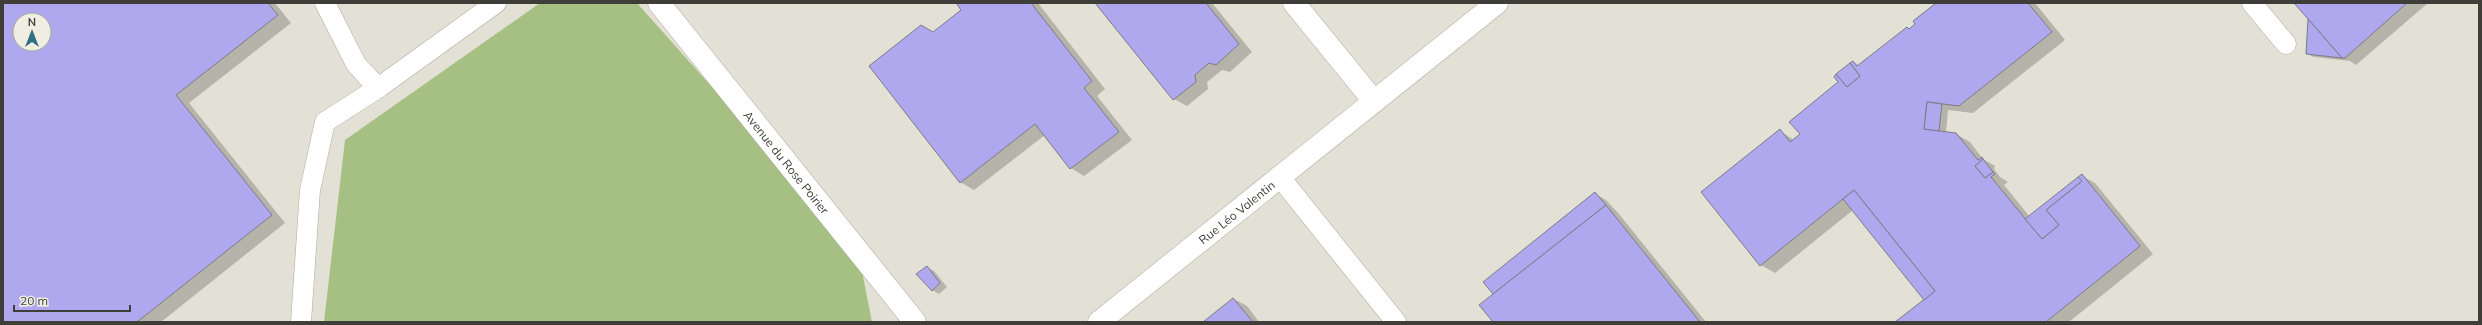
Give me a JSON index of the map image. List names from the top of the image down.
{
  "streets": {
    "street": ["Avenue du Rose Poirier", "Rue Léo Valentin"]
  },
  "scale_bar": "20 m",
  "north": "top"
}
